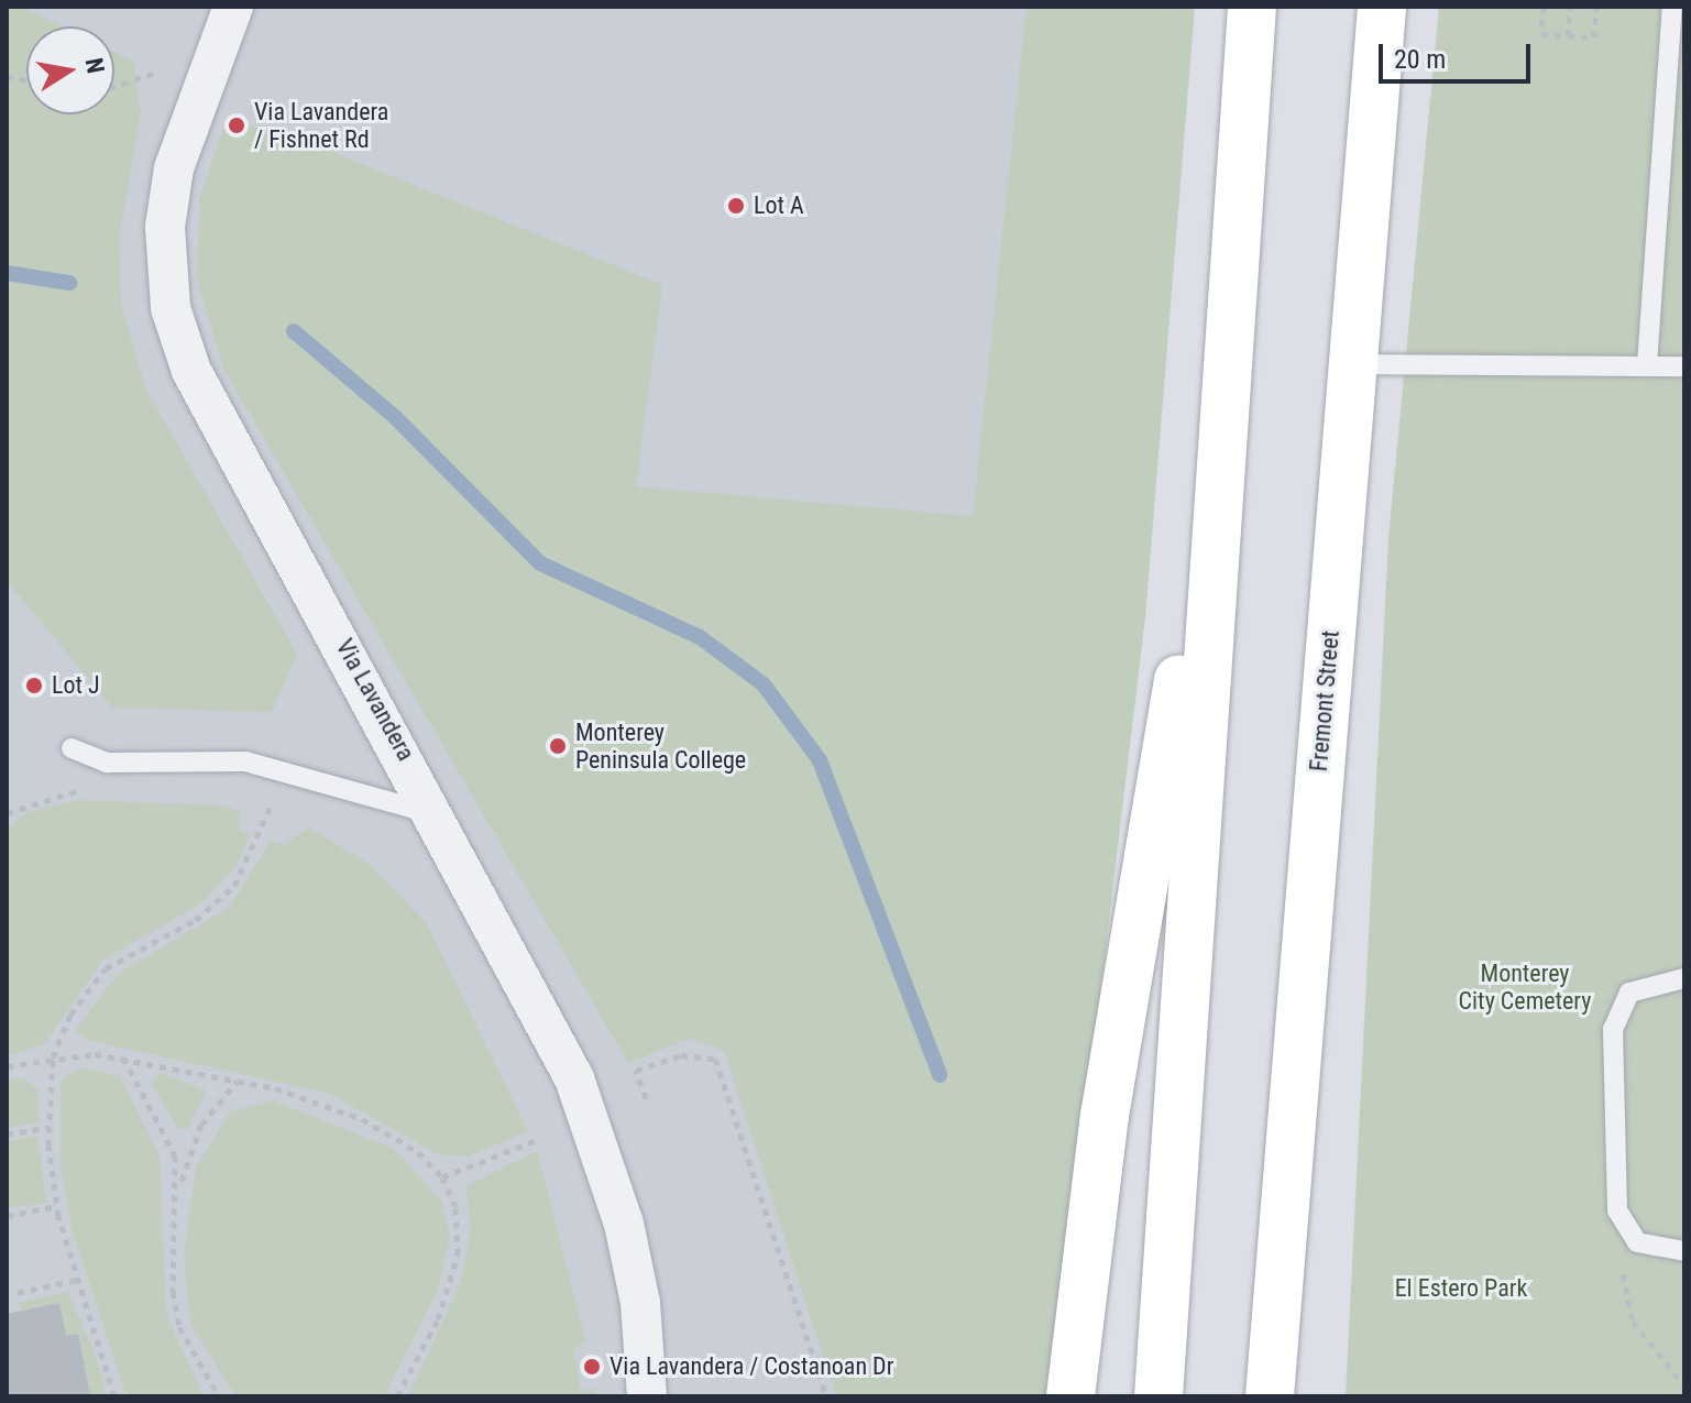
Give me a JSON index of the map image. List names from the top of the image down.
{
  "streets": {
    "main road": ["Fremont Street"],
    "street": ["Via Lavandera"]
  },
  "parks": ["Monterey City Cemetery", "El Estero Park"],
  "places": [
    "Via Lavandera / Fishnet Rd",
    "Lot A",
    "Lot J",
    "Monterey Peninsula College",
    "Via Lavandera / Costanoan Dr"
  ],
  "scale_bar": "20 m",
  "north": "right"
}
